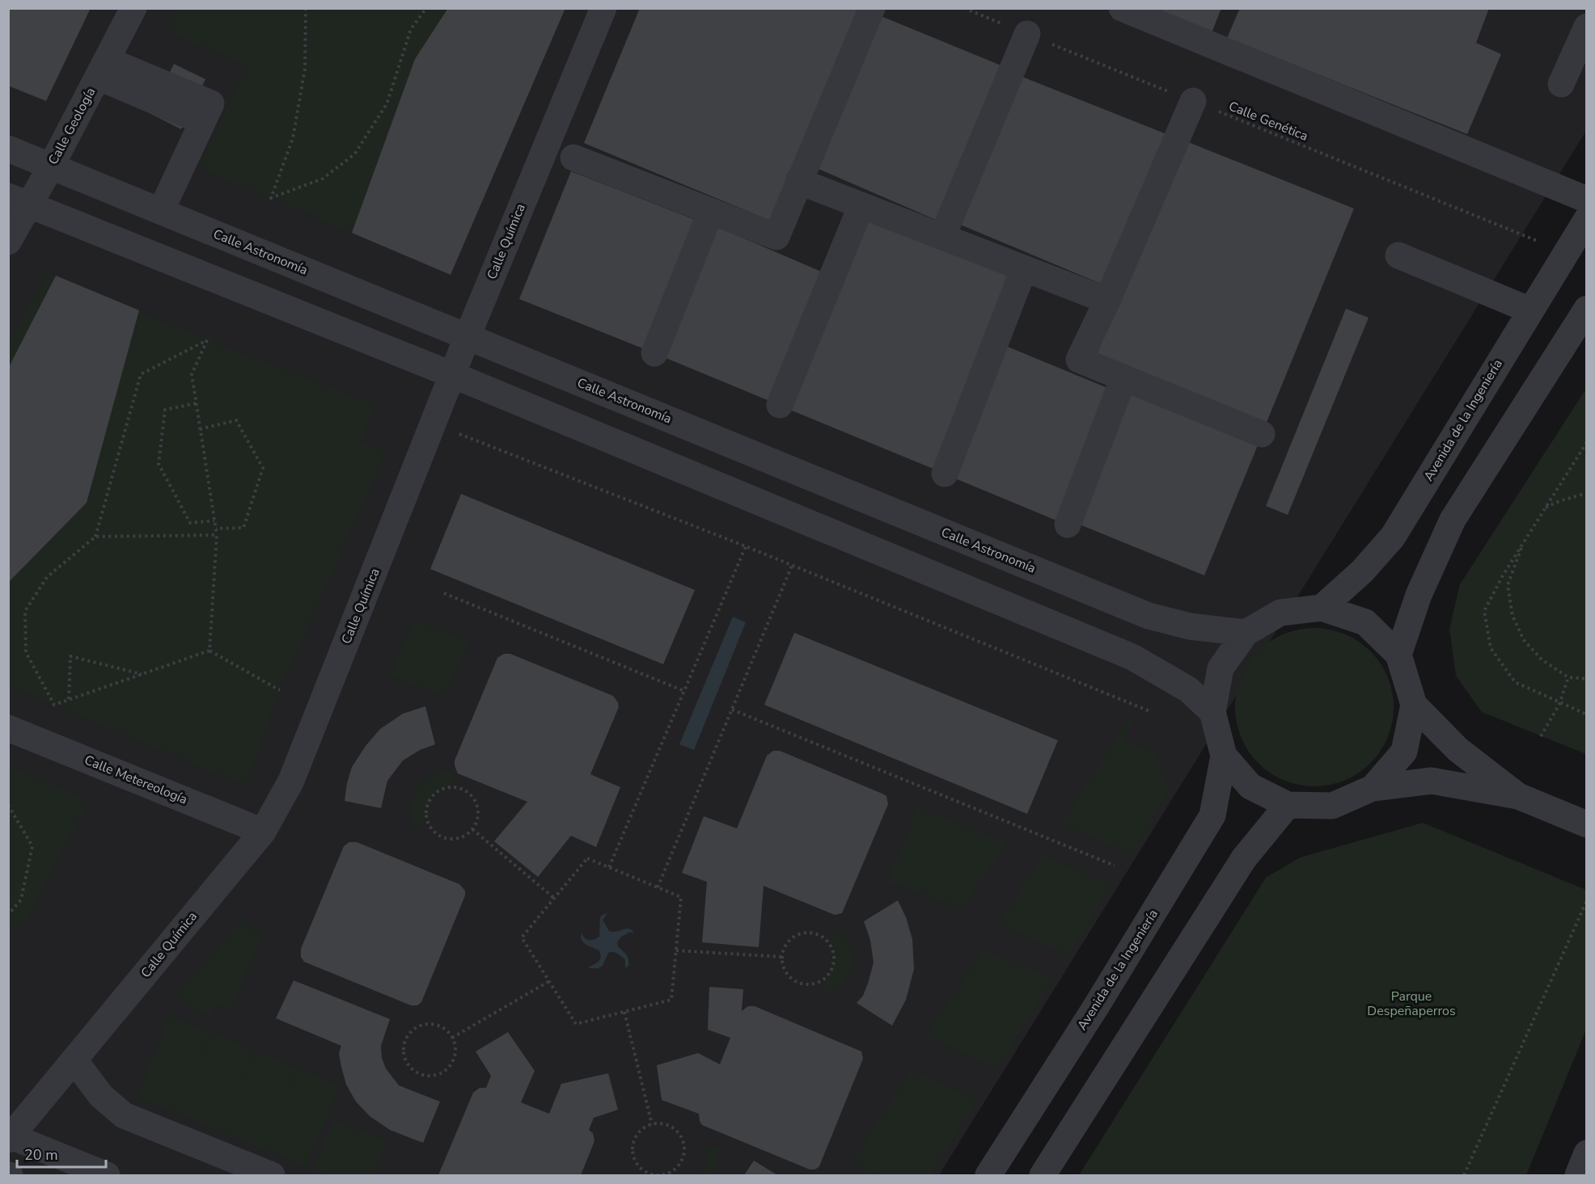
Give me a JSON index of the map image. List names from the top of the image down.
{
  "streets": {
    "street": [
      "Calle Geología",
      "Calle Química",
      "Calle Astronomía",
      "Avenida de la Ingeniería",
      "Calle Metereología"
    ],
    "path": ["Calle Genética"]
  },
  "crossings": [
    ["Calle Genética", "Avenida de la Ingeniería"],
    ["Calle Geología", "Calle Astronomía"],
    ["Calle Química", "Calle Astronomía"],
    ["Calle Química", "Calle Metereología"]
  ],
  "parks": ["Parque Despeñaperros"],
  "scale_bar": "20 m"
}
